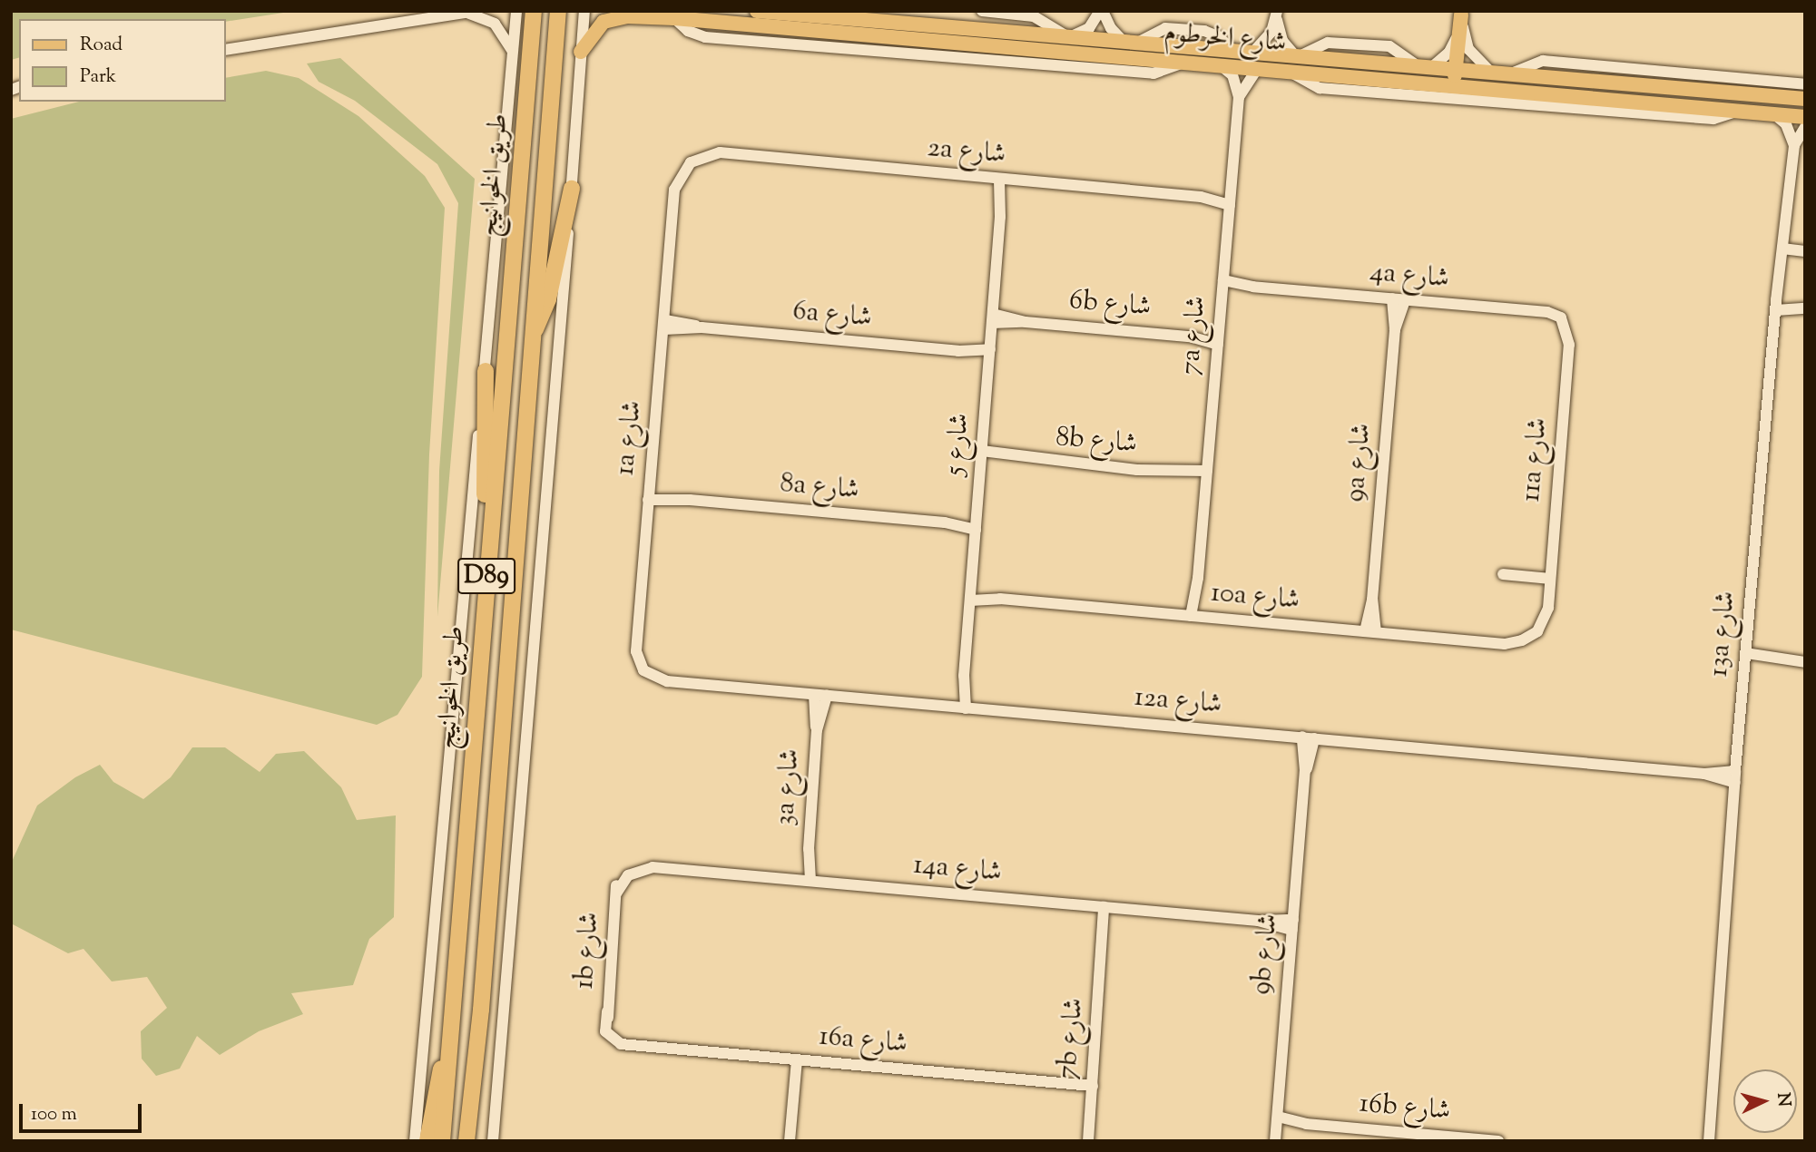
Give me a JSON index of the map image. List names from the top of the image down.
{
  "streets": {
    "highway": ["طريق الخوانيج", "D89"],
    "main road": ["شارع الخرطوم"],
    "street": [
      "2a شارع",
      "4a شارع",
      "6b شارع",
      "6a شارع",
      "7a شارع",
      "1a شارع",
      "8b شارع",
      "شارع 5",
      "11a شارع",
      "9a شارع",
      "8a شارع",
      "10a شارع",
      "13a شارع",
      "12a شارع",
      "3a شارع",
      "14a شارع",
      "1b شارع",
      "9b شارع",
      "7b شارع",
      "16a شارع",
      "16b شارع"
    ]
  },
  "crossings": [
    ["شارع الخرطوم", "7a شارع"],
    ["2a شارع", "7a شارع"],
    ["2a شارع", "1a شارع"],
    ["2a شارع", "شارع 5"],
    ["4a شارع", "7a شارع"],
    ["4a شارع", "11a شارع"],
    ["4a شارع", "9a شارع"],
    ["6b شارع", "7a شارع"],
    ["6b شارع", "شارع 5"],
    ["6a شارع", "1a شارع"],
    ["6a شارع", "شارع 5"],
    ["7a شارع", "8b شارع"],
    ["7a شارع", "10a شارع"],
    ["1a شارع", "8a شارع"],
    ["1a شارع", "12a شارع"],
    ["8b شارع", "شارع 5"],
    ["شارع 5", "8a شارع"],
    ["شارع 5", "10a شارع"],
    ["شارع 5", "12a شارع"],
    ["11a شارع", "10a شارع"],
    ["9a شارع", "10a شارع"],
    ["13a شارع", "12a شارع"],
    ["12a شارع", "3a شارع"],
    ["12a شارع", "9b شارع"],
    ["3a شارع", "14a شارع"],
    ["14a شارع", "1b شارع"],
    ["14a شارع", "9b شارع"],
    ["14a شارع", "7b شارع"],
    ["1b شارع", "16a شارع"],
    ["9b شارع", "16b شارع"],
    ["7b شارع", "16a شارع"]
  ],
  "legend": ["Road", "Park"],
  "scale_bar": "100 m",
  "north": "right"
}
